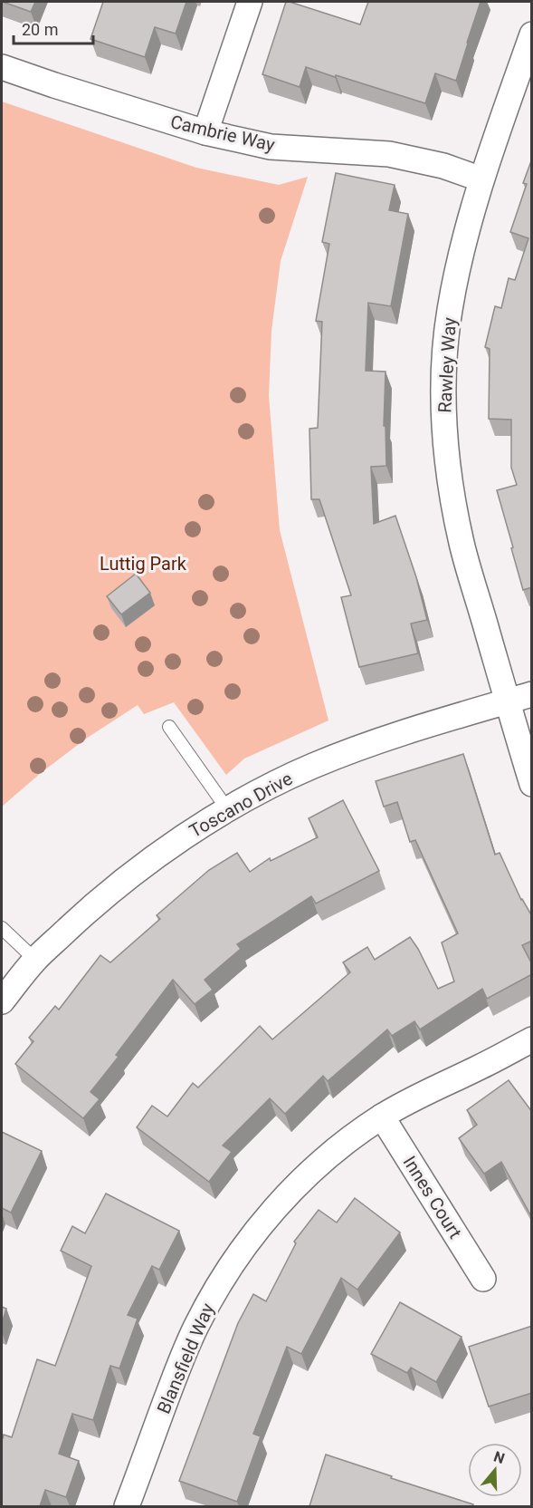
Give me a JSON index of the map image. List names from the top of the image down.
{
  "streets": {
    "street": [
      "Cambrie Way",
      "Rawley Way",
      "Toscano Drive",
      "Innes Court",
      "Blansfield Way"
    ]
  },
  "crossings": [
    ["Cambrie Way", "Rawley Way"],
    ["Rawley Way", "Toscano Drive"],
    ["Innes Court", "Blansfield Way"]
  ],
  "parks": ["Luttig Park"],
  "scale_bar": "20 m",
  "north": "top"
}
